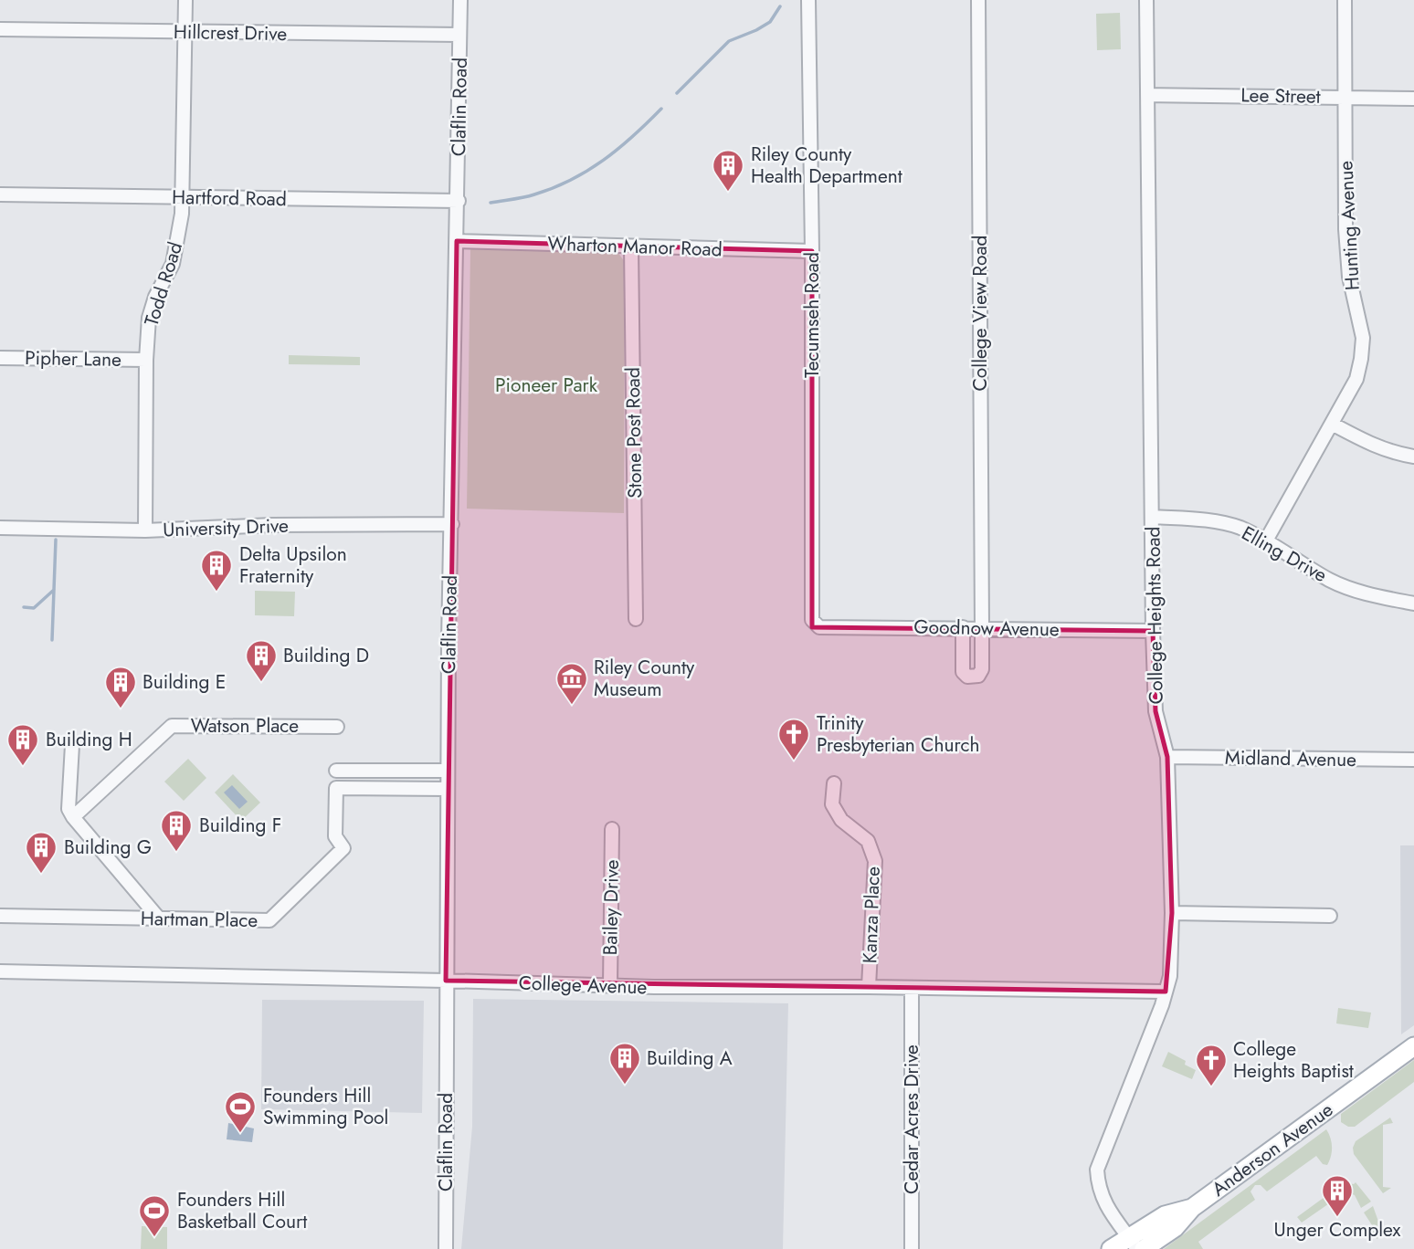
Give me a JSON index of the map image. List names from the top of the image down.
{
  "streets": {
    "main road": ["Anderson Avenue"],
    "street": [
      "Hillcrest Drive",
      "Lee Street",
      "Claflin Road",
      "Hartford Road",
      "Hunting Avenue",
      "Wharton Manor Road",
      "Todd Road",
      "College View Road",
      "Tecumseh Road",
      "Pipher Lane",
      "Stone Post Road",
      "University Drive",
      "Elling Drive",
      "College Heights Road",
      "Goodnow Avenue",
      "Watson Place",
      "Midland Avenue",
      "Bailey Drive",
      "Kanza Place",
      "Hartman Place",
      "College Avenue",
      "Cedar Acres Drive"
    ]
  },
  "crossings": [
    ["Hillcrest Drive", "Claflin Road"],
    ["Hillcrest Drive", "Todd Road"],
    ["Lee Street", "Hunting Avenue"],
    ["Lee Street", "College Heights Road"],
    ["Claflin Road", "Hartford Road"],
    ["Claflin Road", "Wharton Manor Road"],
    ["Claflin Road", "University Drive"],
    ["Claflin Road", "Hartman Place"],
    ["Claflin Road", "College Avenue"],
    ["Hartford Road", "Todd Road"],
    ["Hunting Avenue", "Elling Drive"],
    ["Wharton Manor Road", "Tecumseh Road"],
    ["Wharton Manor Road", "Stone Post Road"],
    ["Todd Road", "Pipher Lane"],
    ["Todd Road", "University Drive"],
    ["College View Road", "Goodnow Avenue"],
    ["Tecumseh Road", "Goodnow Avenue"],
    ["Elling Drive", "College Heights Road"],
    ["College Heights Road", "Goodnow Avenue"],
    ["College Heights Road", "Midland Avenue"],
    ["College Heights Road", "College Avenue"],
    ["College Heights Road", "Anderson Avenue"],
    ["Bailey Drive", "College Avenue"],
    ["Kanza Place", "College Avenue"],
    ["College Avenue", "Cedar Acres Drive"]
  ],
  "parks": ["Pioneer Park"],
  "places": {
    "building": [
      "Riley County Health Department",
      "Delta Upsilon Fraternity",
      "Building D",
      "Building E",
      "Building H",
      "Building F",
      "Building G",
      "Building A",
      "Unger Complex"
    ],
    "museum": ["Riley County Museum"],
    "church": ["Trinity Presbyterian Church", "College Heights Baptist"],
    "sports": ["Founders Hill Swimming Pool", "Founders Hill Basketball Court"]
  }
}
